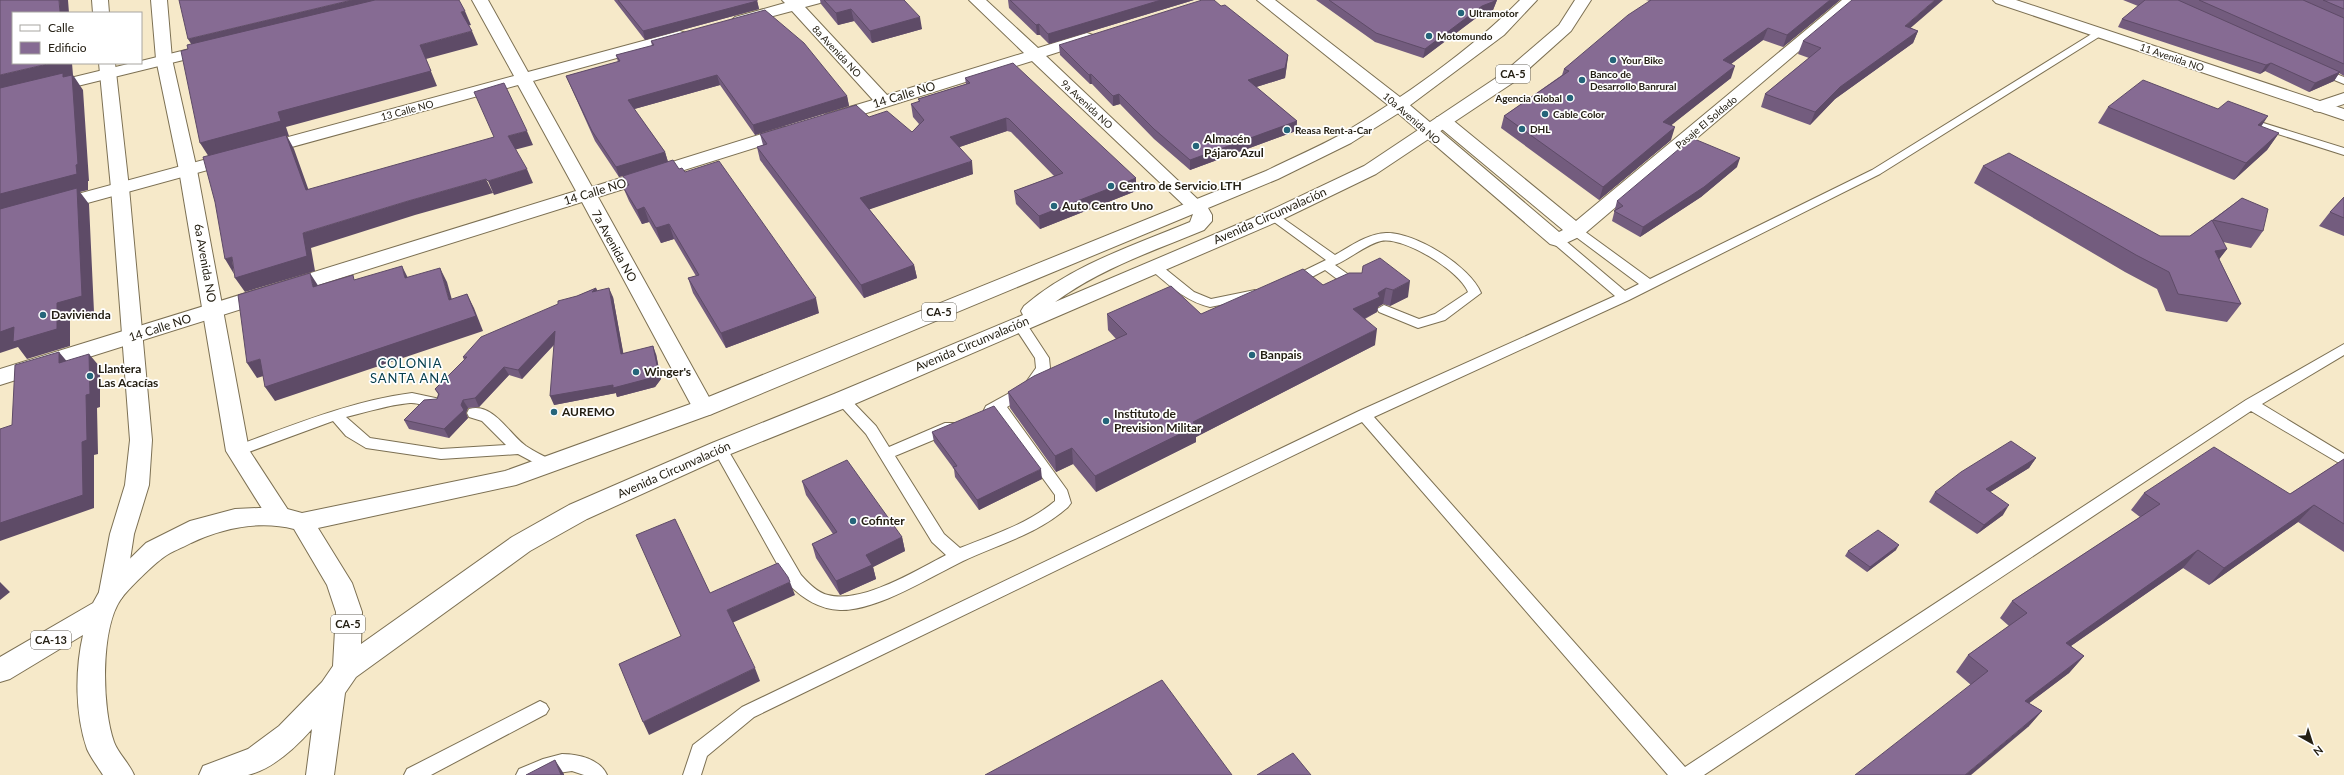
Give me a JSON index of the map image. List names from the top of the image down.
{
  "streets": {
    "main road": [
      "8a Avenida NO",
      "11 Avenida NO",
      "CA-5",
      "14 Calle NO",
      "9a Avenida NO",
      "13 Calle NO",
      "10a Avenida NO",
      "Pasaje El Soldado",
      "Avenida Circunvalación",
      "7a Avenida NO",
      "6a Avenida NO",
      "CA-13"
    ]
  },
  "crossings": [
    ["8a Avenida NO", "14 Calle NO"],
    ["CA-5", "9a Avenida NO"],
    ["CA-5", "10a Avenida NO"],
    ["CA-5", "Avenida Circunvalación"],
    ["CA-5", "7a Avenida NO"],
    ["CA-5", "6a Avenida NO"],
    ["CA-5", "CA-13"],
    ["14 Calle NO", "9a Avenida NO"],
    ["14 Calle NO", "7a Avenida NO"],
    ["14 Calle NO", "6a Avenida NO"],
    ["13 Calle NO", "7a Avenida NO"],
    ["13 Calle NO", "6a Avenida NO"],
    ["10a Avenida NO", "Pasaje El Soldado"],
    ["10a Avenida NO", "Avenida Circunvalación"]
  ],
  "districts": ["COLONIA SANTA ANA"],
  "places": [
    "Ultramotor",
    "Motomundo",
    "Your Bike",
    "Banco de Desarrollo Banrural",
    "Agencia Global",
    "Cable Color",
    "DHL",
    "Reasa Rent-a-Car",
    "Almacén Pájaro Azul",
    "Centro de Servicio LTH",
    "Auto Centro Uno",
    "Davivienda",
    "Banpais",
    "Winger's",
    "Llantera Las Acacías",
    "AUREMO",
    "Instituto de Prevision Militar",
    "Cofinter"
  ],
  "legend": ["Calle", "Edificio"],
  "north": "bottom right"
}
